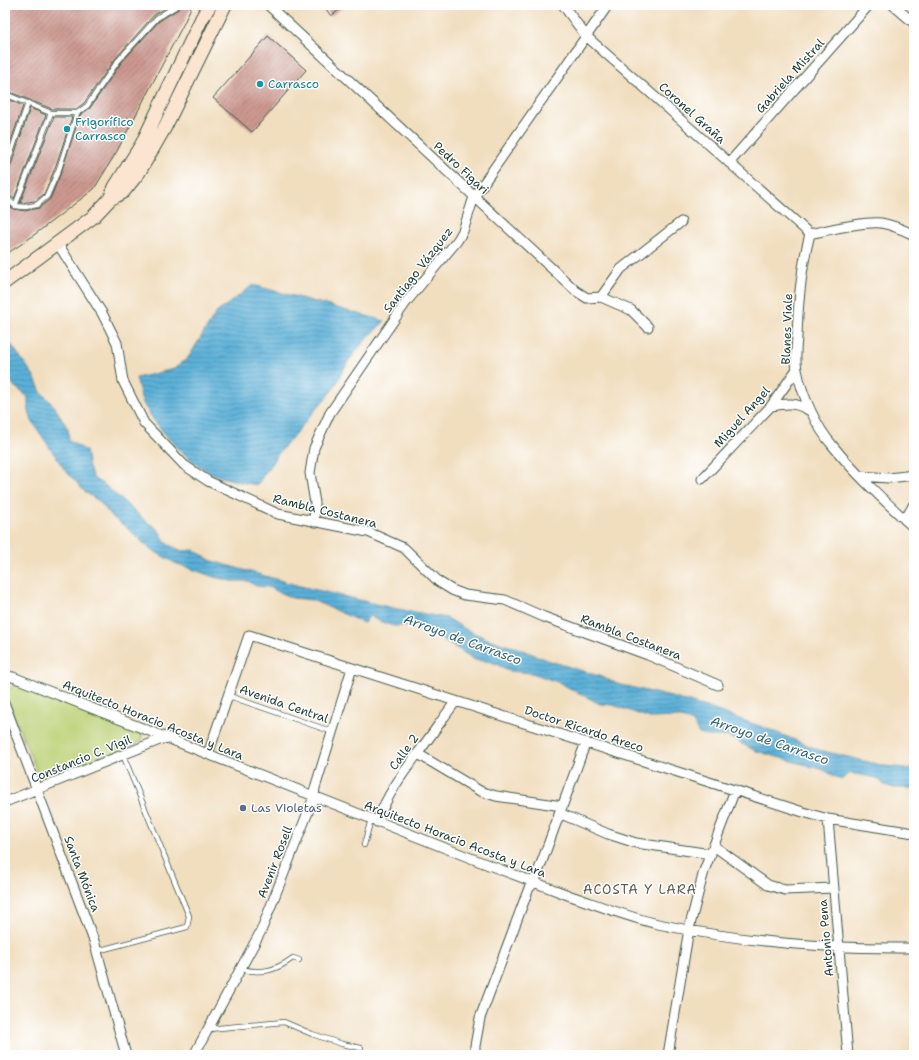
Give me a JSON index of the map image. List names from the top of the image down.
{
  "streets": {
    "street": [
      "Gabriela Mistral",
      "Coronel Graña",
      "Pedro Figari",
      "Santiago Vázquez",
      "Blanes Viale",
      "Miguel Angel",
      "Rambla Costanera",
      "Arquitecto Horacio Acosta y Lara",
      "Doctor Ricardo Areco",
      "Calle 2",
      "Constancio C. Vigil",
      "Avenir Rosell",
      "Santa Mónica",
      "Antonio Pena"
    ],
    "lane": ["Avenida Central"]
  },
  "crossings": [
    ["Gabriela Mistral", "Coronel Graña"],
    ["Coronel Graña", "Santiago Vázquez"],
    ["Coronel Graña", "Blanes Viale"],
    ["Pedro Figari", "Santiago Vázquez"],
    ["Santiago Vázquez", "Rambla Costanera"],
    ["Blanes Viale", "Miguel Angel"],
    ["Avenida Central", "Doctor Ricardo Areco"],
    ["Avenida Central", "Avenir Rosell"],
    ["Arquitecto Horacio Acosta y Lara", "Calle 2"],
    ["Arquitecto Horacio Acosta y Lara", "Constancio C. Vigil"],
    ["Arquitecto Horacio Acosta y Lara", "Avenir Rosell"],
    ["Arquitecto Horacio Acosta y Lara", "Antonio Pena"],
    ["Doctor Ricardo Areco", "Calle 2"],
    ["Doctor Ricardo Areco", "Avenir Rosell"],
    ["Doctor Ricardo Areco", "Antonio Pena"],
    ["Constancio C. Vigil", "Santa Mónica"]
  ],
  "districts": ["ACOSTA Y LARA"],
  "water": ["Arroyo de Carrasco"],
  "places": ["Carrasco", "Frigorífico Carrasco", "Las Violetas"]
}
